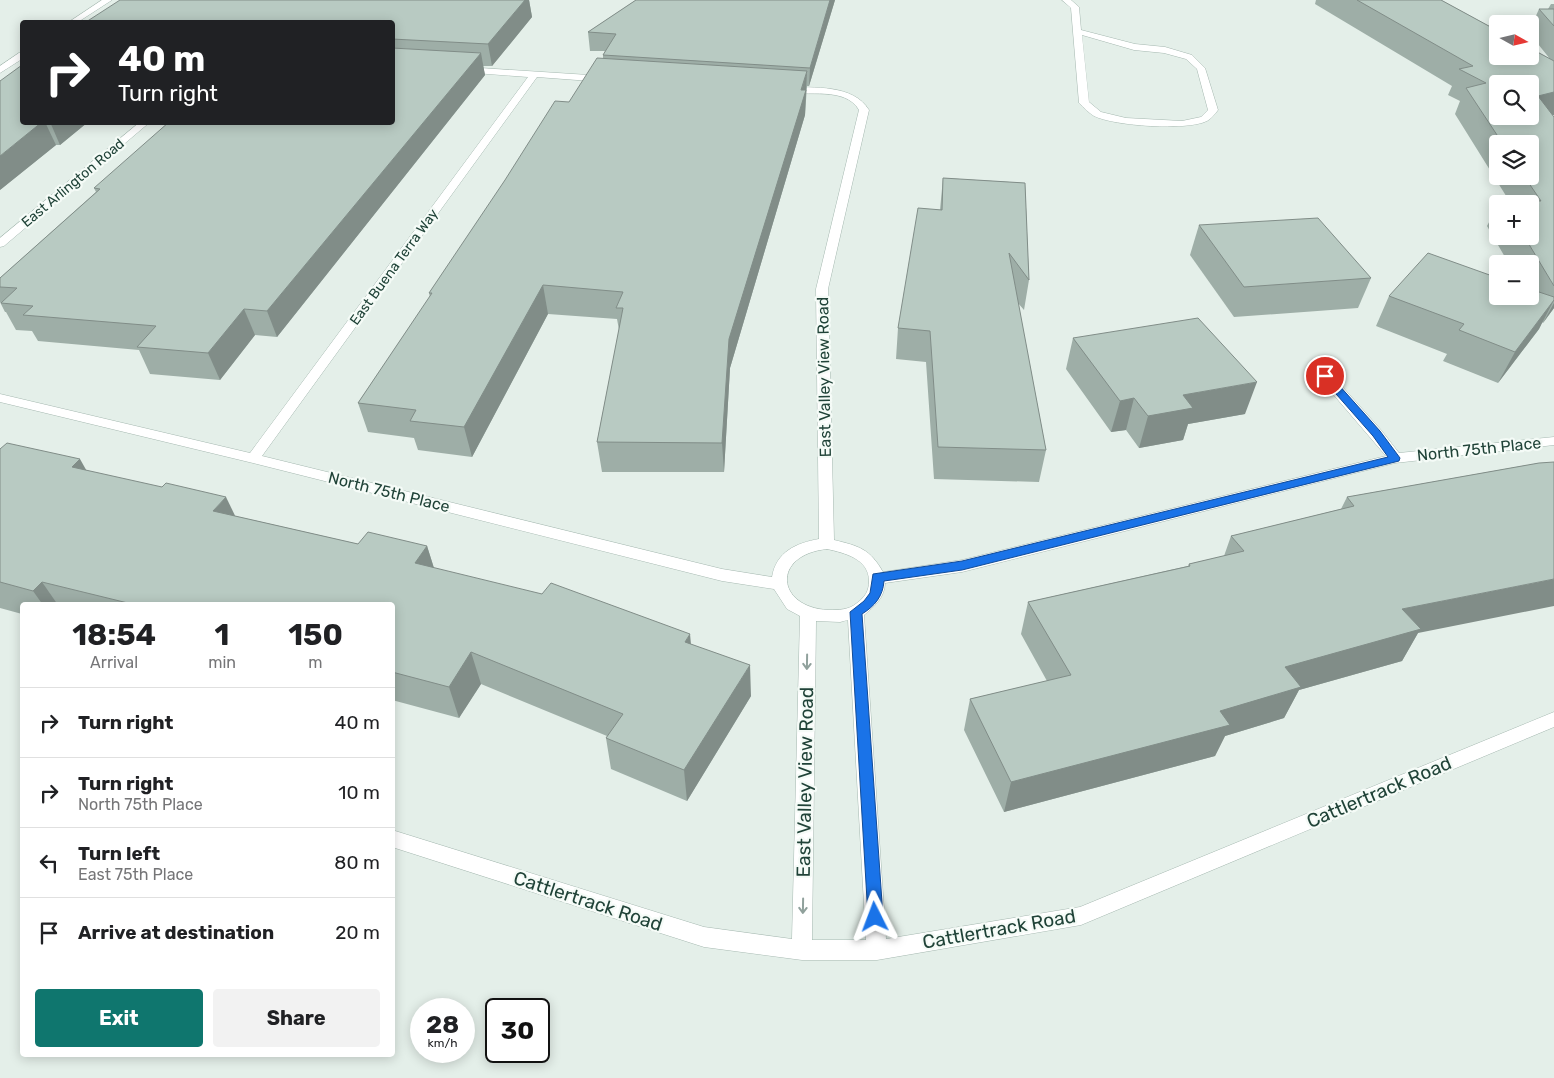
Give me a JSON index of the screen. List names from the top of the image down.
{
  "streets": {
    "street": [
      "East Arlington Road",
      "East Buena Terra Way",
      "East Valley View Road",
      "North 75th Place",
      "Cattlertrack Road"
    ]
  },
  "crossings": [
    ["East Buena Terra Way", "North 75th Place"],
    ["East Valley View Road", "North 75th Place"],
    ["East Valley View Road", "Cattlertrack Road"]
  ],
  "north": "right",
  "page": {
    "map_buttons": ["+", "−"],
    "turn": ["40 m", "Turn right"],
    "eta": [
      "18:54",
      "Arrival",
      "1",
      "min",
      "150",
      "m"
    ],
    "list": [
      {
        "name": "Turn right",
        "value": "40 m"
      },
      {
        "name": "Turn right",
        "note": "North 75th Place",
        "value": "10 m"
      },
      {
        "name": "Turn left",
        "note": "East 75th Place",
        "value": "80 m"
      },
      {
        "name": "Arrive at destination",
        "value": "20 m"
      }
    ],
    "buttons": ["Exit", "Share"],
    "speed": "28 km/h",
    "limit": "30"
  }
}
